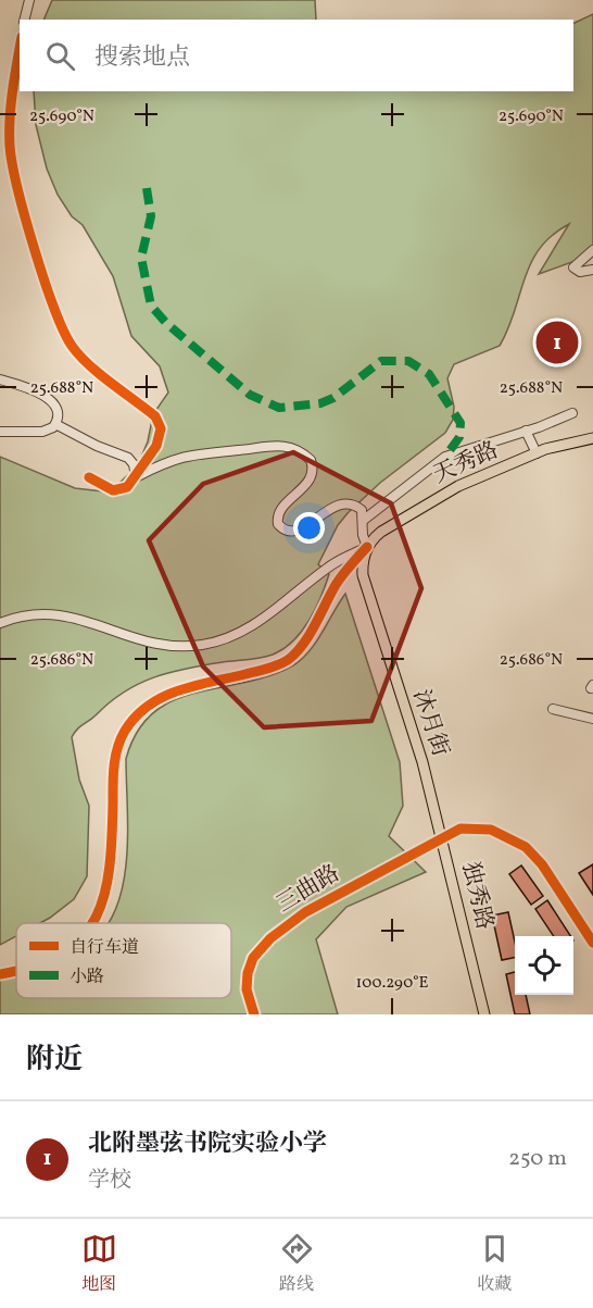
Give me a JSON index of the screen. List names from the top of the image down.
{
  "streets": {
    "main road": ["天秀路", "沐月街", "独秀路"],
    "street": ["三曲路"]
  },
  "crossings": [
    ["天秀路", "沐月街"],
    ["沐月街", "三曲路"],
    ["沐月街", "独秀路"],
    ["三曲路", "独秀路"]
  ],
  "legend": ["自行车道", "小路"],
  "page": {
    "search": "搜索地点",
    "pins": "1",
    "heading": "附近",
    "list": [
      {
        "mark": "1",
        "name": "北附墨弦书院实验小学",
        "note": "学校",
        "value": "250 m"
      }
    ],
    "nav": ["地图", "路线", "收藏"]
  },
  "coordinates": [
    "25.690°N",
    "25.688°N",
    "25.686°N",
    "100.290°E"
  ]
}
